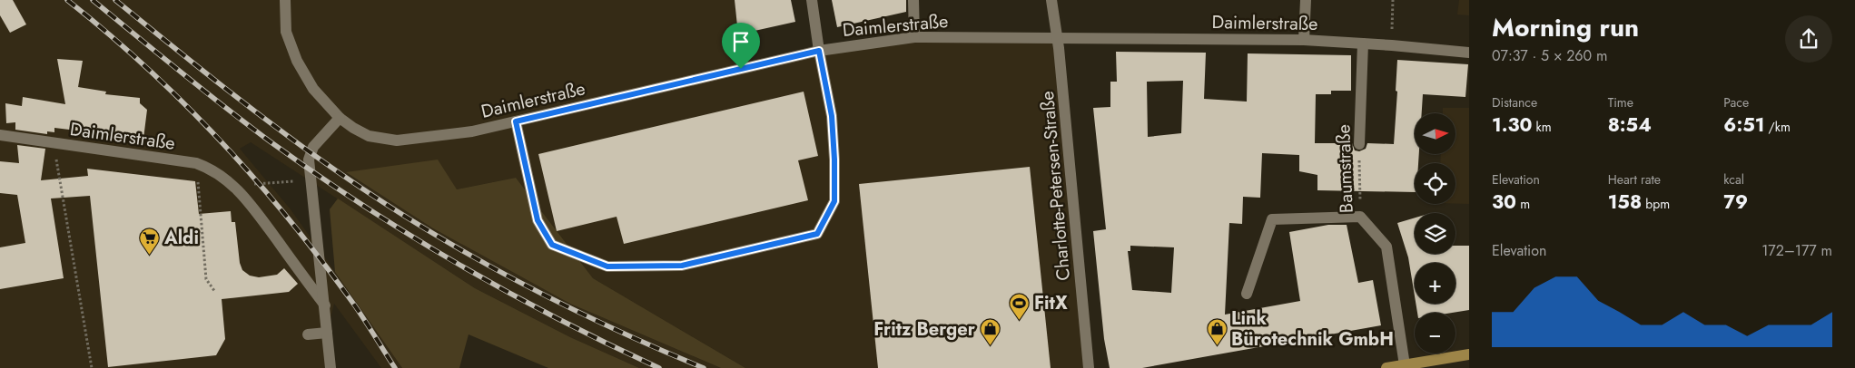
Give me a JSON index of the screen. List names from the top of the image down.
{
  "streets": {
    "street": ["Daimlerstraße", "Baumstraße", "Charlotte-Petersen-Straße"]
  },
  "crossings": [
    ["Daimlerstraße", "Baumstraße"],
    ["Daimlerstraße", "Charlotte-Petersen-Straße"]
  ],
  "places": {
    "supermarket": ["Aldi"],
    "sports": ["FitX"],
    "shop": ["Link Bürotechnik GmbH", "Fritz Berger"]
  },
  "north": "right",
  "page": {
    "heading": ["Morning run", "07:37 · 5 × 260 m"],
    "stats": [
      ["Distance", "1.30 km"],
      ["Time", "8:54"],
      ["Pace", "6:51 /km"],
      ["Elevation", "30 m"],
      ["Heart rate", "158 bpm"],
      ["kcal", "79"]
    ],
    "map_buttons": ["+", "−"],
    "chart": ["Elevation", "172–177 m"]
  }
}
